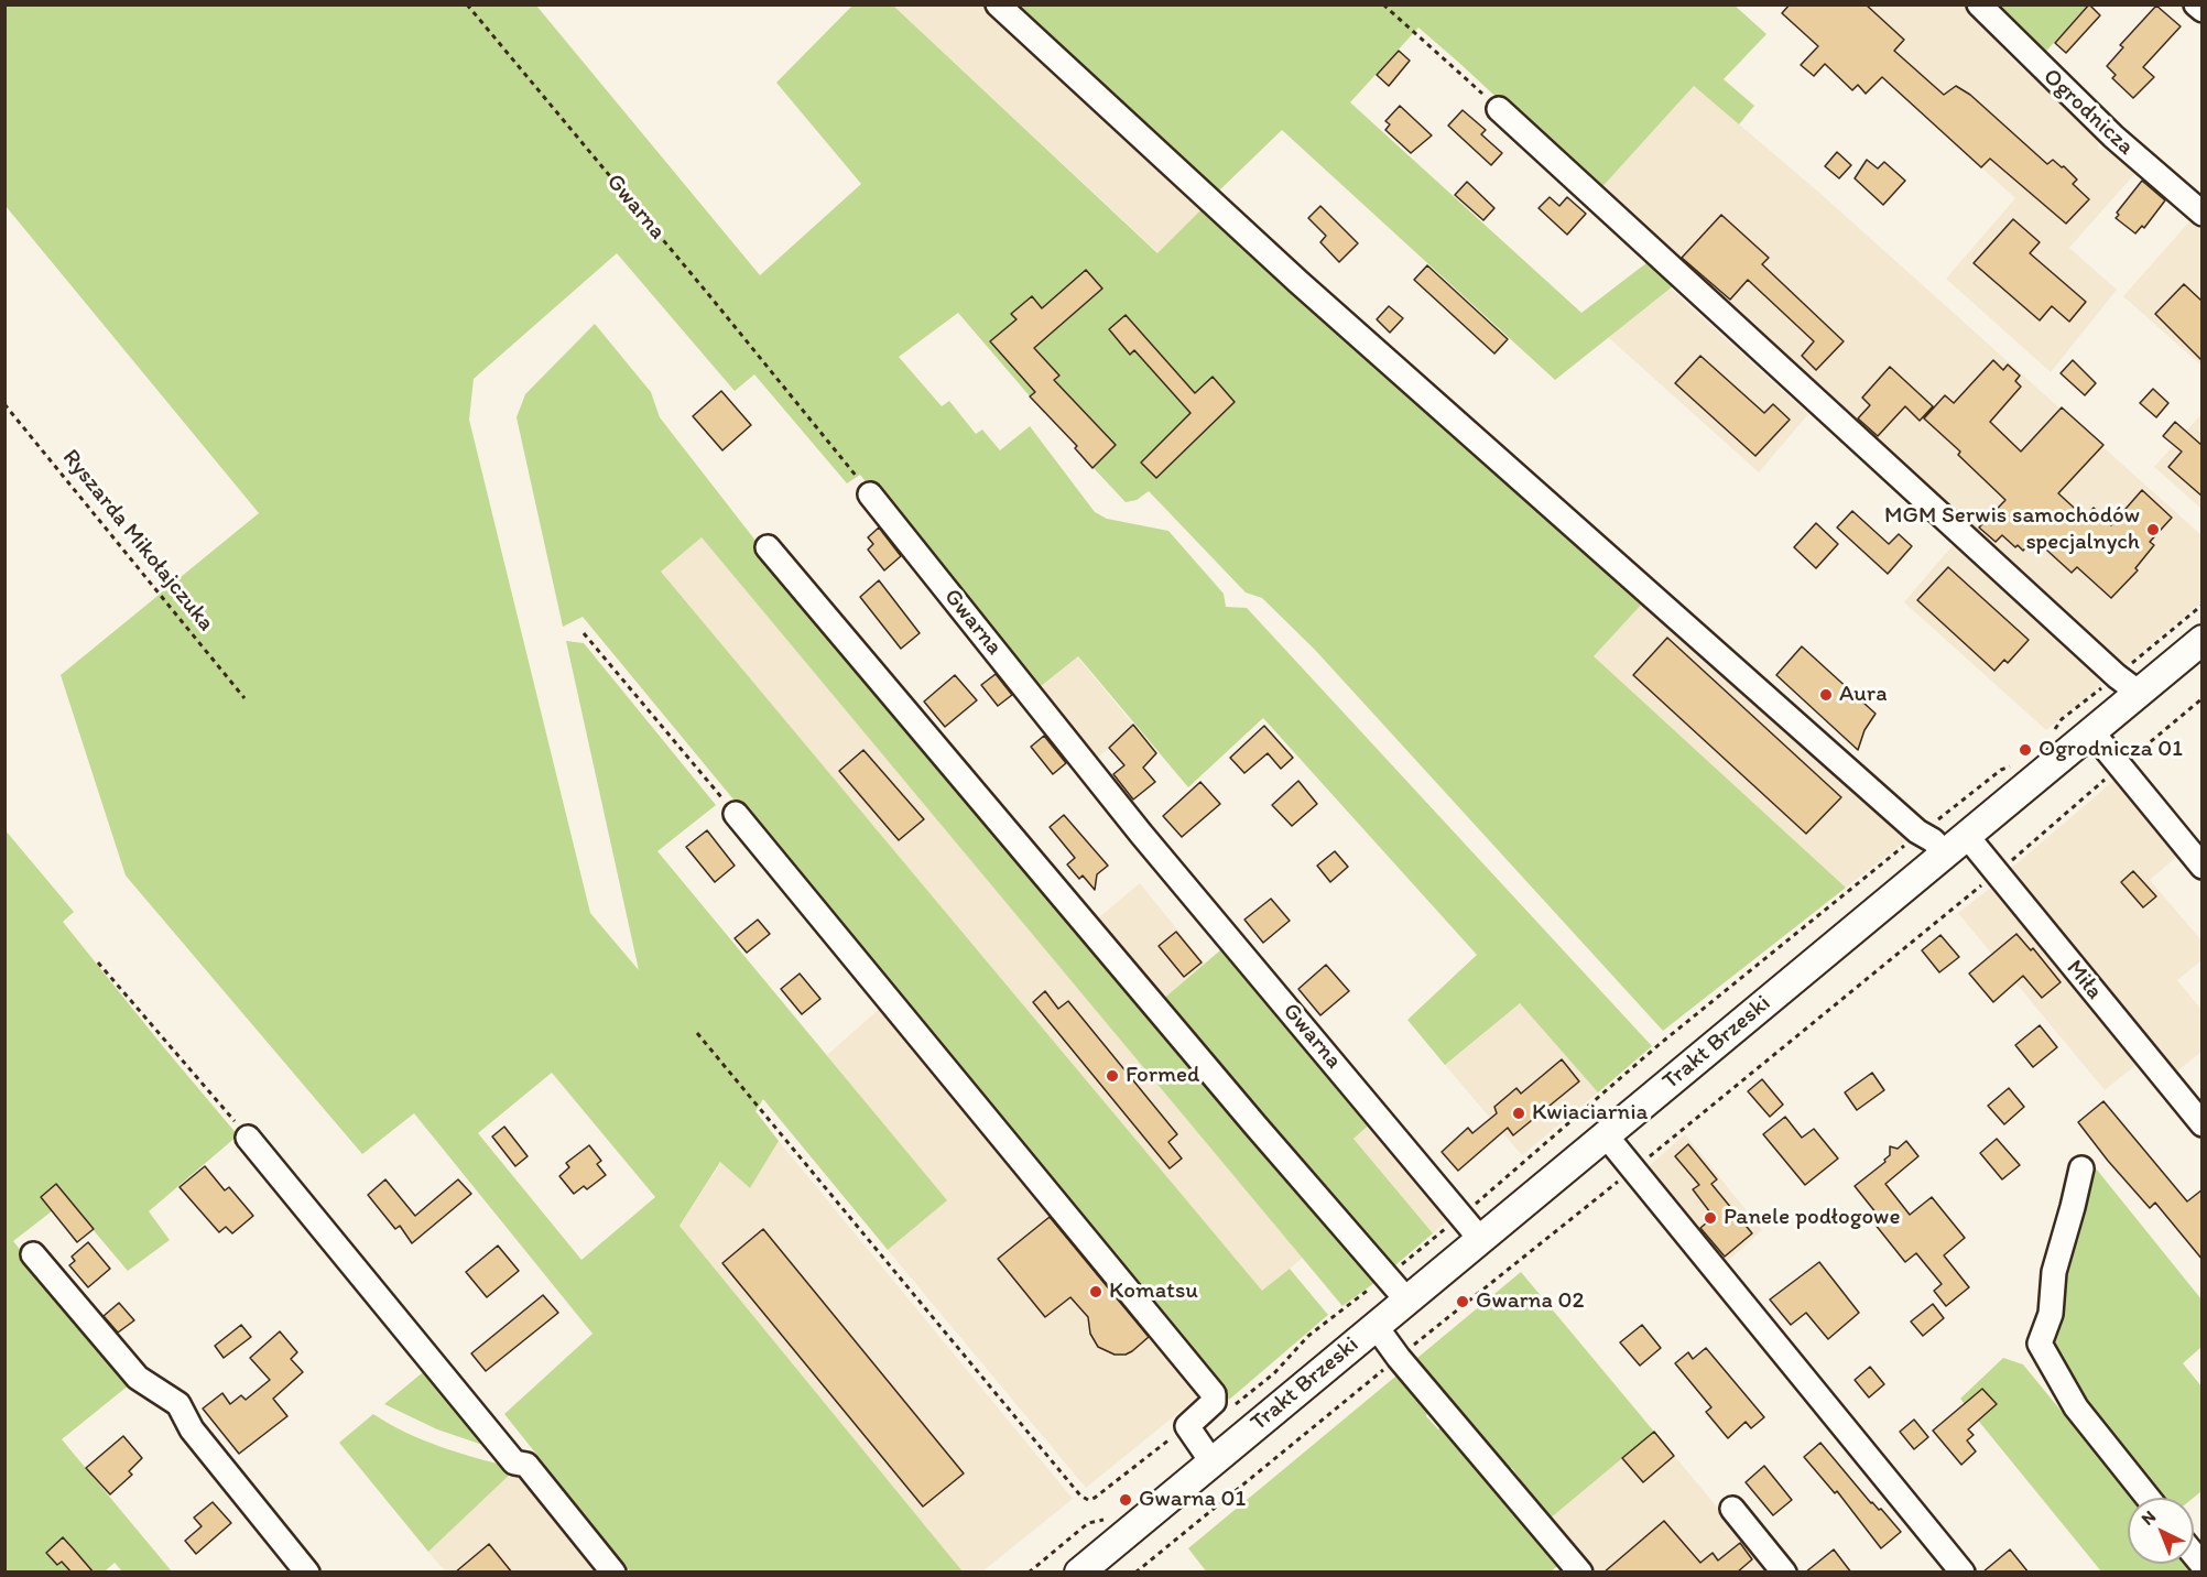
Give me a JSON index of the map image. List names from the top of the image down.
{
  "streets": {
    "main road": ["Trakt Brzeski"],
    "street": ["Ogrodnicza", "Gwarna", "Miła"],
    "path": ["Ryszarda Mikołajczuka"]
  },
  "crossings": [
    ["Gwarna", "Trakt Brzeski"],
    ["Miła", "Trakt Brzeski"]
  ],
  "places": [
    "MGM Serwis samochodów specjalnych",
    "Aura",
    "Ogrodnicza 01",
    "Formed",
    "Kwiaciarnia",
    "Panele podłogowe",
    "Komatsu",
    "Gwarna 02",
    "Gwarna 01"
  ],
  "north": "top left"
}
